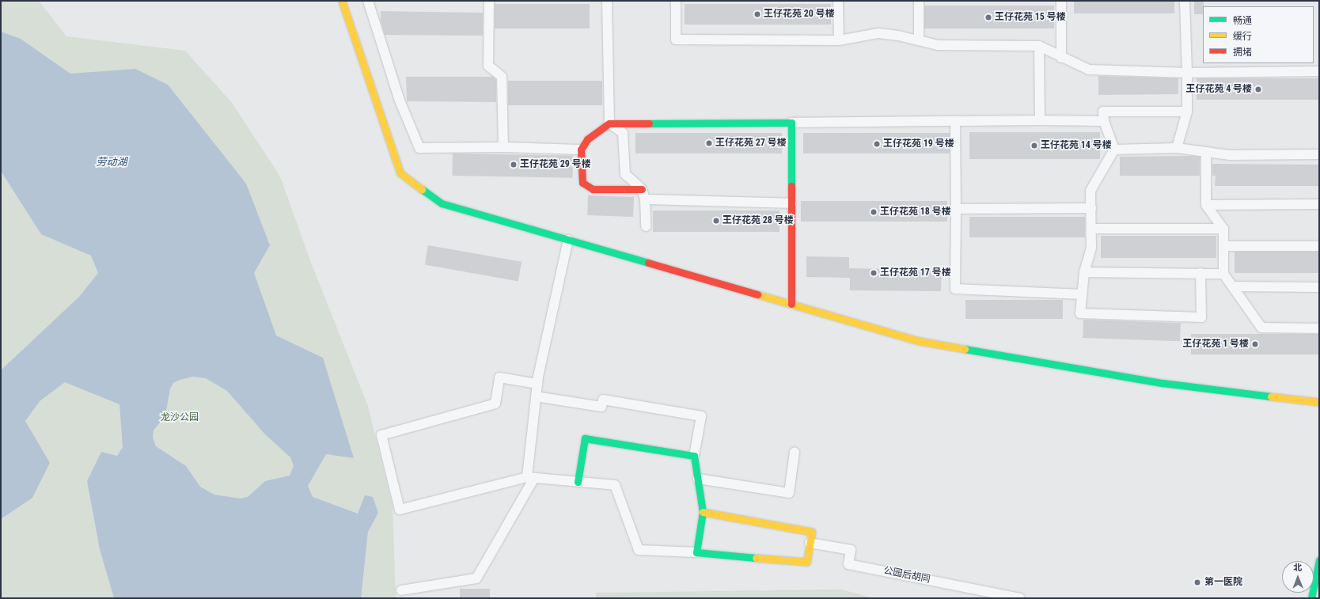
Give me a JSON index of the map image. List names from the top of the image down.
{
  "streets": {
    "street": ["公园后胡同"]
  },
  "water": ["劳动湖"],
  "parks": ["龙沙公园"],
  "places": [
    "王仔花苑 20 号楼",
    "王仔花苑 15 号楼",
    "王仔花苑 4 号楼",
    "王仔花苑 27 号楼",
    "王仔花苑 19 号楼",
    "王仔花苑 14 号楼",
    "王仔花苑 29 号楼",
    "王仔花苑 18 号楼",
    "王仔花苑 28 号楼",
    "王仔花苑 17 号楼",
    "王仔花苑 1 号楼",
    "第一医院"
  ],
  "legend": ["畅通", "缓行", "拥堵"],
  "north": "top"
}
